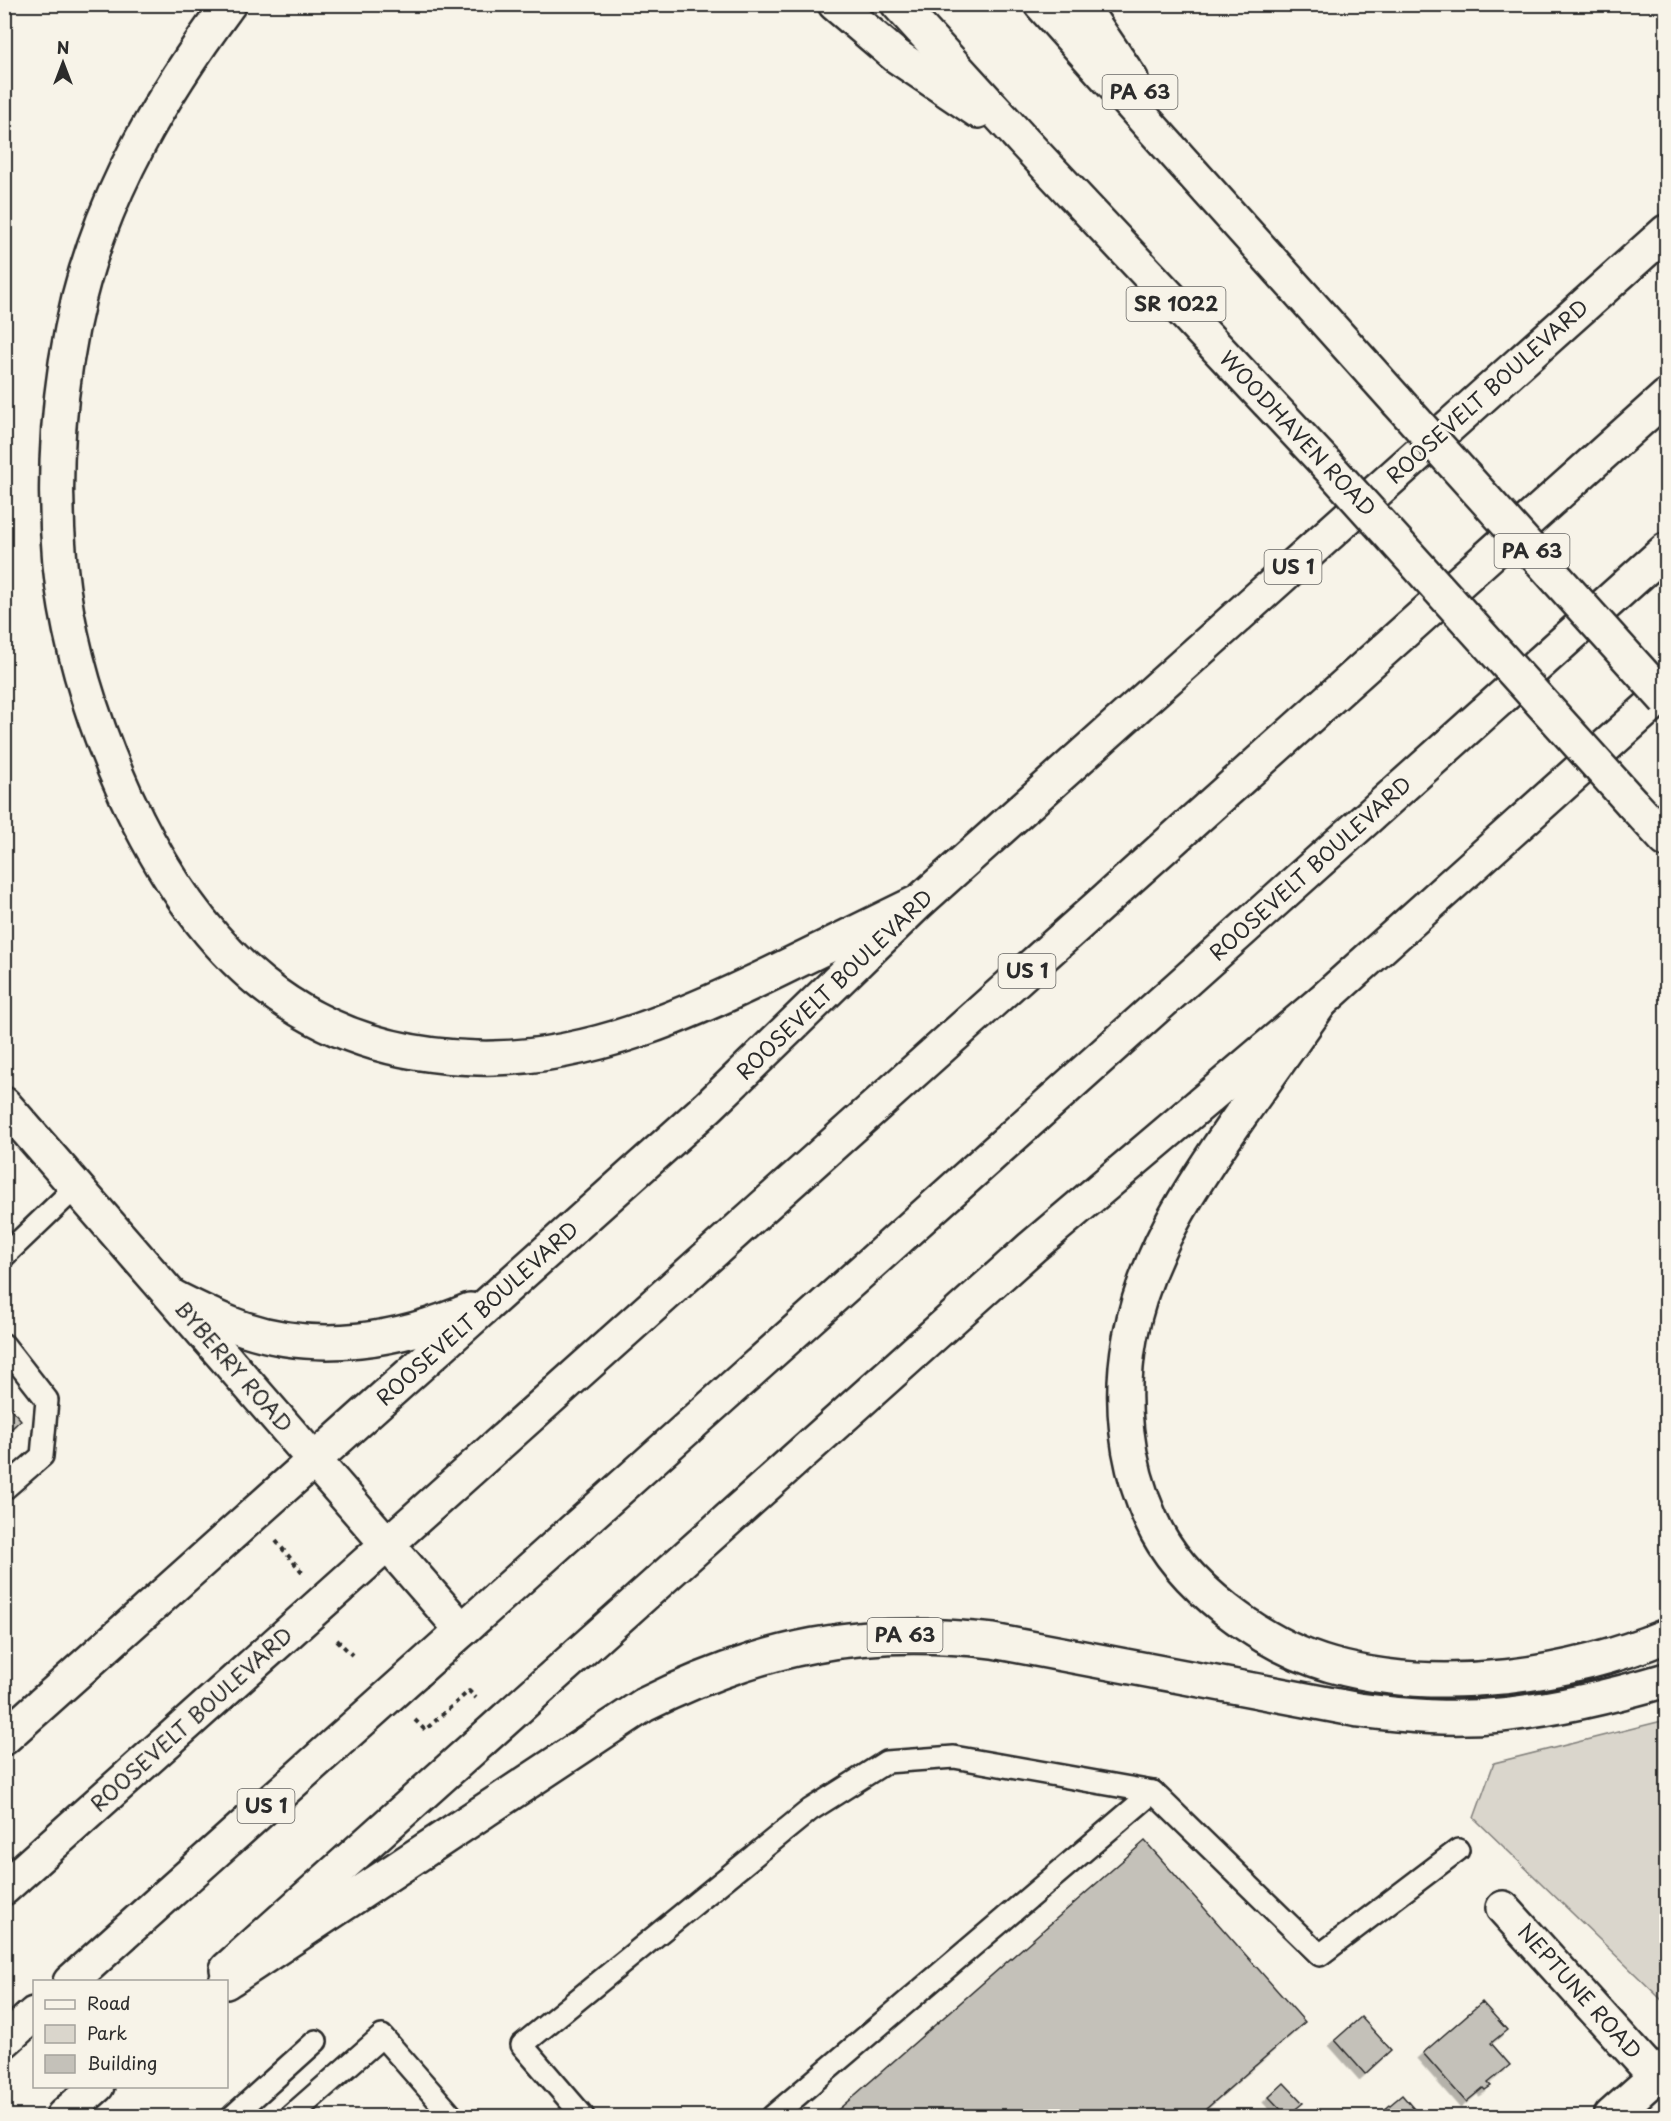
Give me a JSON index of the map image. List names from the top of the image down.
{
  "streets": {
    "main road": [
      "PA 63",
      "SR 1022",
      "ROOSEVELT BOULEVARD",
      "WOODHAVEN ROAD",
      "US 1",
      "BYBERRY ROAD",
      "NEPTUNE ROAD"
    ]
  },
  "crossings": [
    ["ROOSEVELT BOULEVARD", "BYBERRY ROAD"]
  ],
  "legend": ["Road", "Park", "Building"],
  "north": "top"
}
